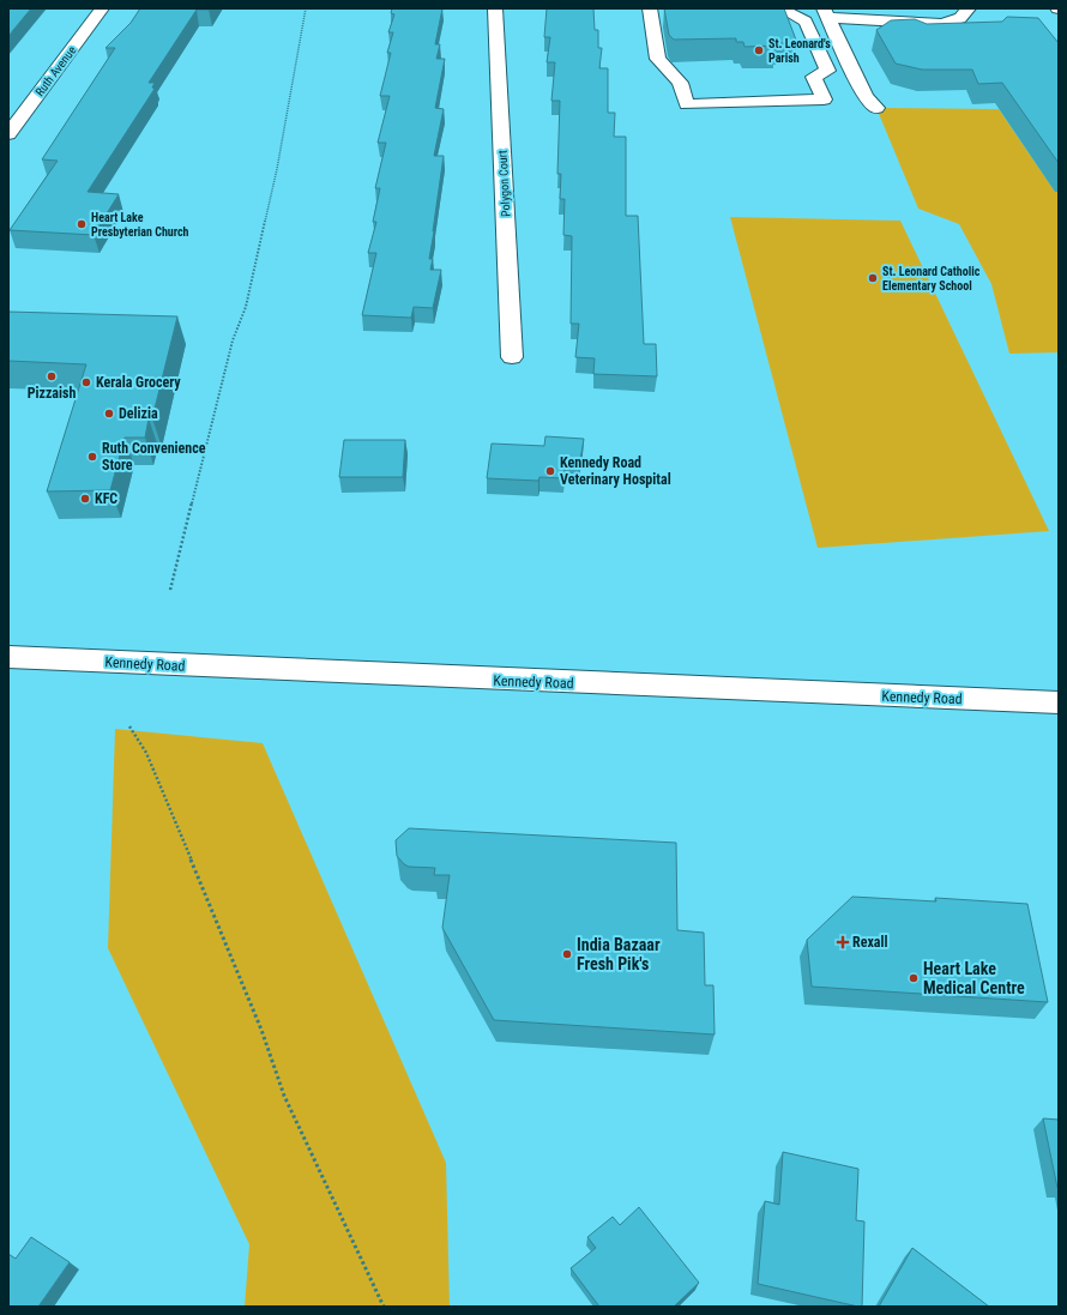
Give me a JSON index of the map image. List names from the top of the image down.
{
  "streets": {
    "street": ["Ruth Avenue", "Polygon Court", "Kennedy Road"]
  },
  "places": {
    "other": [
      "St. Leonard's Parish",
      "Heart Lake Presbyterian Church",
      "St. Leonard Catholic Elementary School",
      "Pizzaish",
      "Kerala Grocery",
      "Delizia",
      "Ruth Convenience Store",
      "Kennedy Road Veterinary Hospital",
      "KFC",
      "India Bazaar Fresh Pik's",
      "Heart Lake Medical Centre"
    ],
    "health": ["Rexall"]
  }
}
